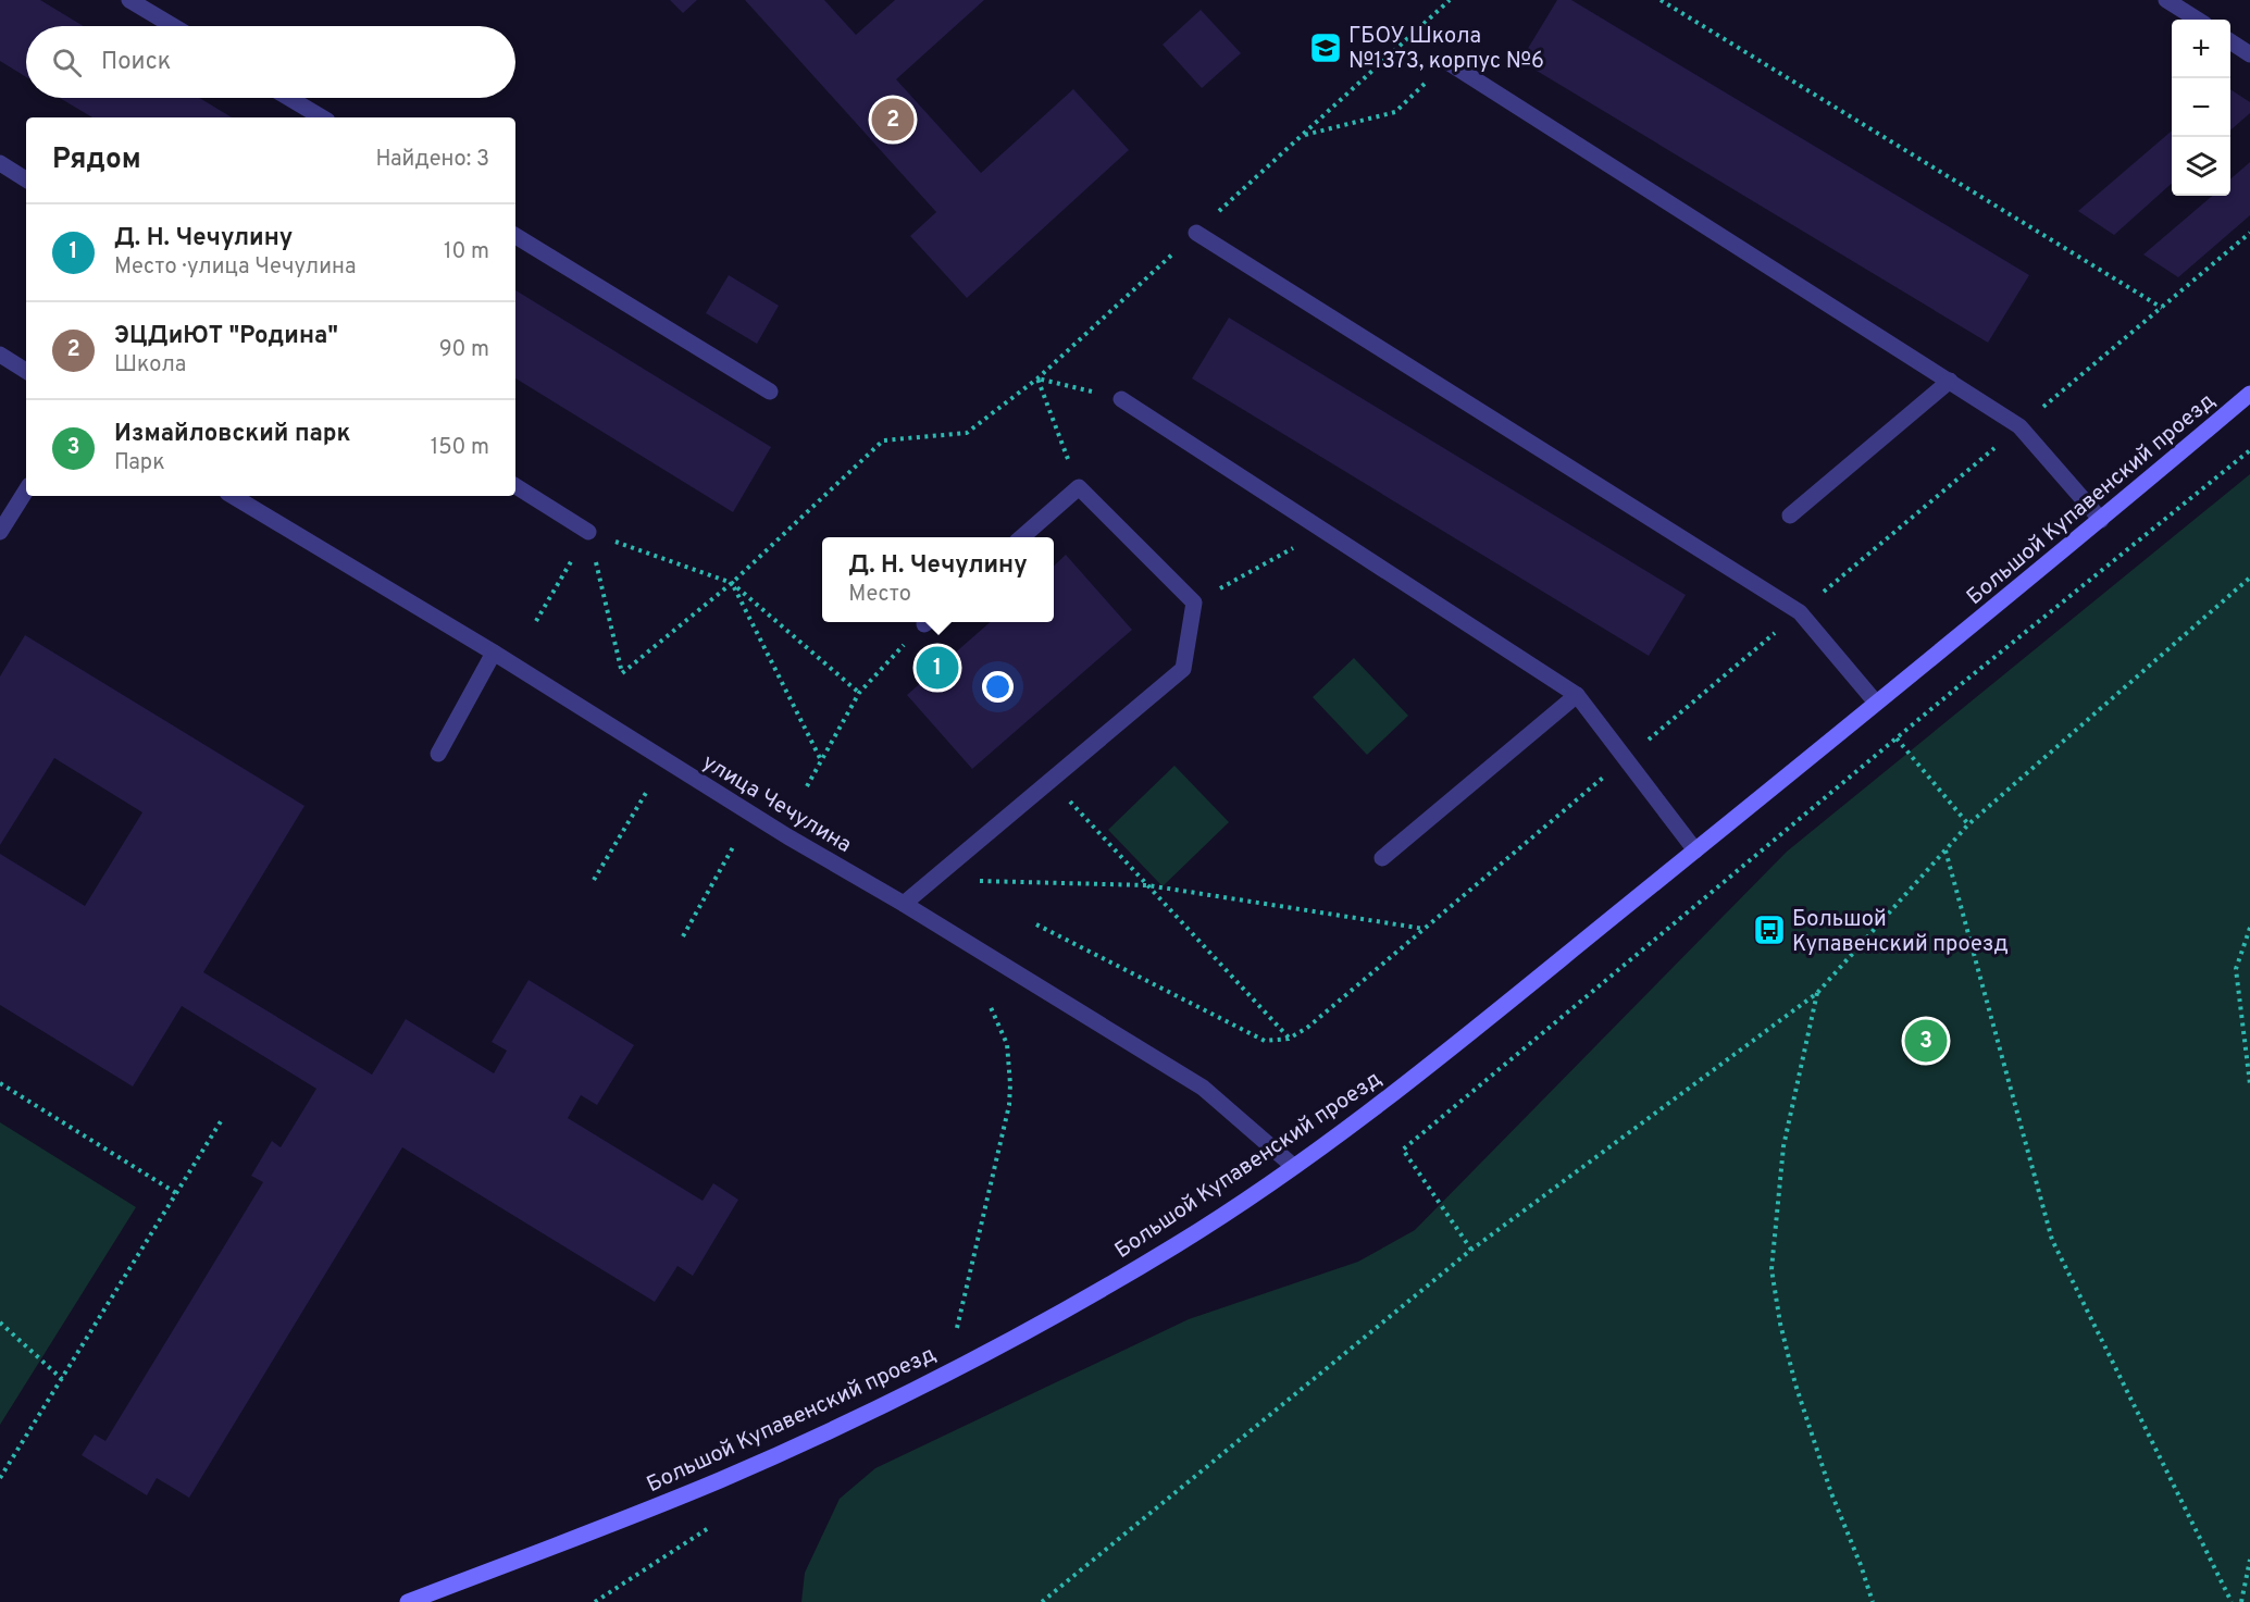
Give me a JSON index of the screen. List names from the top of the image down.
{
  "streets": {
    "main road": ["Большой Купавенский проезд"],
    "street": ["улица Чечулина"]
  },
  "crossings": [
    ["Большой Купавенский проезд", "улица Чечулина"]
  ],
  "places": {
    "school or university": ["ГБОУ Школа №1373, корпус №6"],
    "bus stop": ["Большой Купавенский проезд"]
  },
  "page": {
    "map_buttons": ["+", "−"],
    "search": "Поиск",
    "pins": ["2", "1", "3"],
    "heading": ["Рядом", "Найдено: 3"],
    "list": [
      {
        "mark": "1",
        "name": "Д. Н. Чечулину",
        "note": "Место · улица Чечулина",
        "value": "10 m"
      },
      {
        "mark": "2",
        "name": "ЭЦДиЮТ \"Родина\"",
        "note": "Школа",
        "value": "90 m"
      },
      {
        "mark": "3",
        "name": "Измайловский парк",
        "note": "Парк",
        "value": "150 m"
      }
    ],
    "popup": ["Д. Н. Чечулину", "Место"]
  }
}
